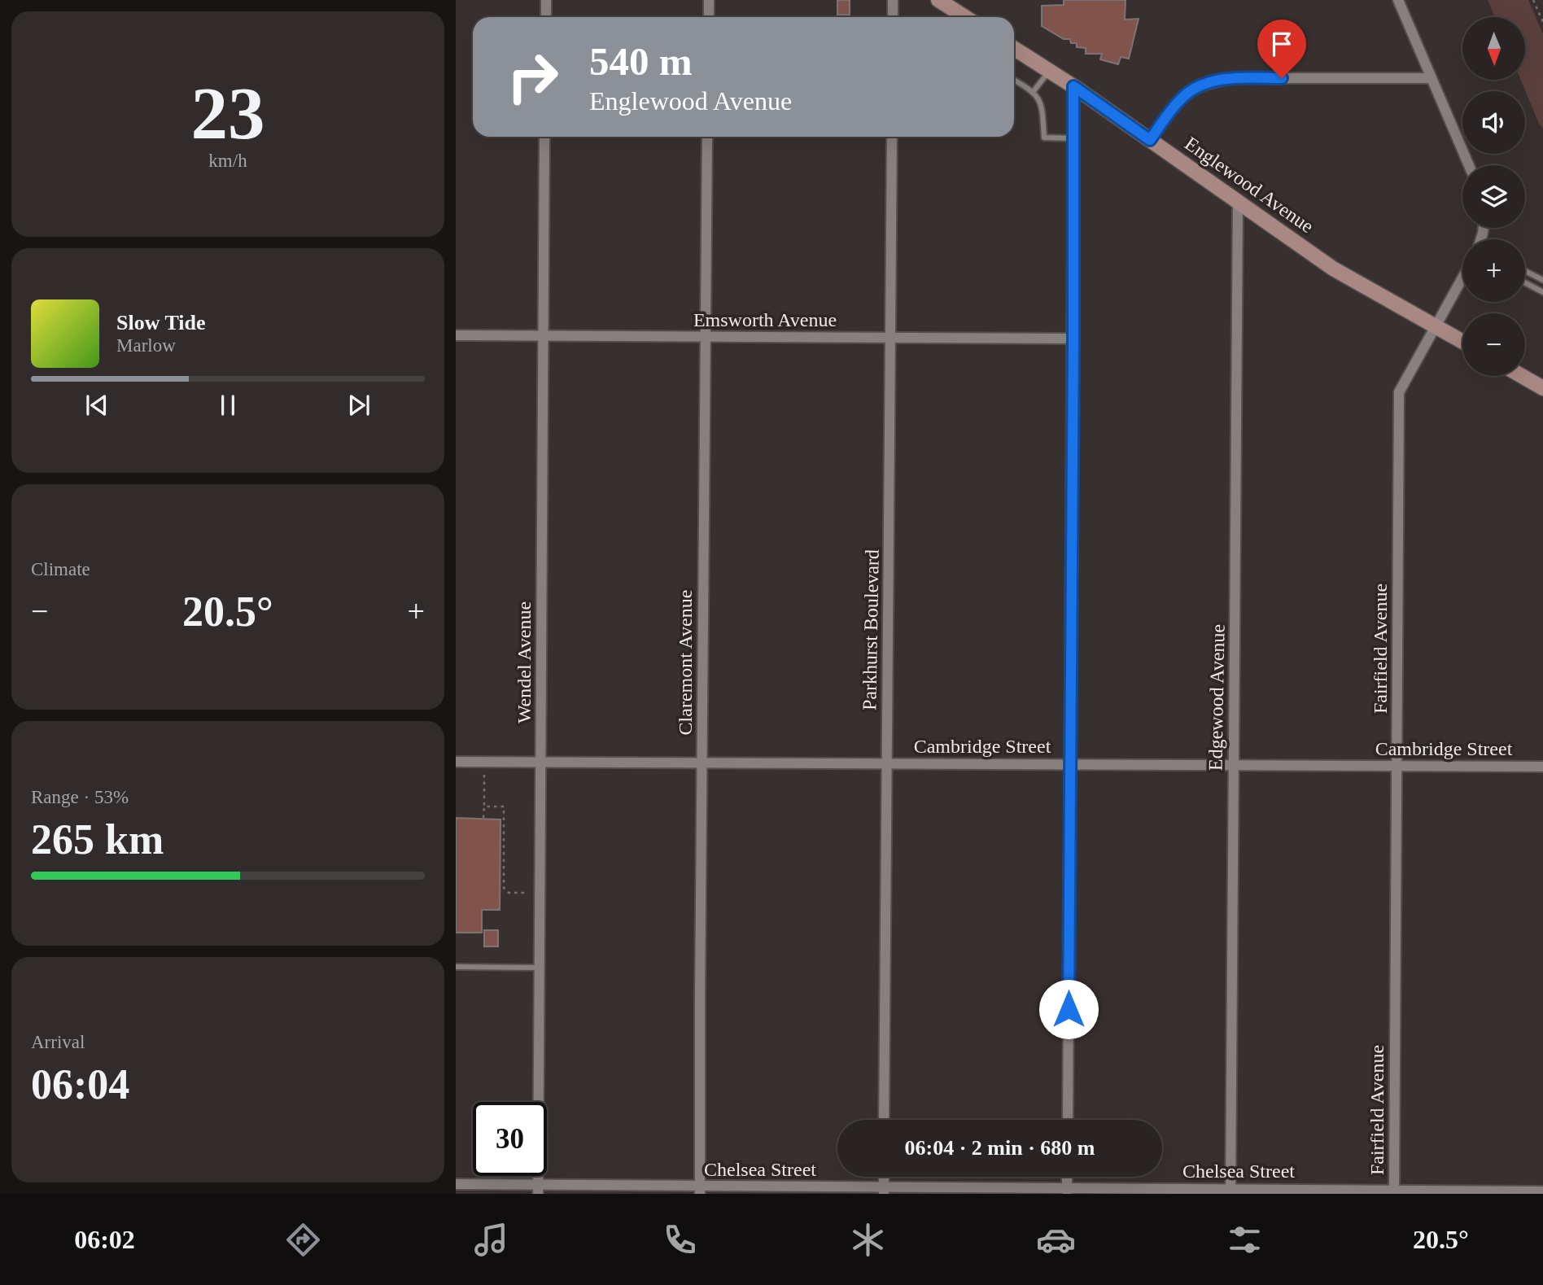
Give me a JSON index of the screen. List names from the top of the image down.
{
  "streets": {
    "street": [
      "Englewood Avenue",
      "Emsworth Avenue",
      "Parkhurst Boulevard",
      "Fairfield Avenue",
      "Wendel Avenue",
      "Claremont Avenue",
      "Edgewood Avenue",
      "Cambridge Street",
      "Chelsea Street"
    ]
  },
  "crossings": [
    ["Englewood Avenue", "Fairfield Avenue"],
    ["Englewood Avenue", "Edgewood Avenue"],
    ["Emsworth Avenue", "Parkhurst Boulevard"],
    ["Emsworth Avenue", "Wendel Avenue"],
    ["Emsworth Avenue", "Claremont Avenue"],
    ["Parkhurst Boulevard", "Cambridge Street"],
    ["Fairfield Avenue", "Cambridge Street"],
    ["Fairfield Avenue", "Chelsea Street"],
    ["Wendel Avenue", "Cambridge Street"],
    ["Wendel Avenue", "Chelsea Street"],
    ["Claremont Avenue", "Cambridge Street"],
    ["Claremont Avenue", "Chelsea Street"],
    ["Edgewood Avenue", "Cambridge Street"],
    ["Edgewood Avenue", "Chelsea Street"]
  ],
  "north": "bottom",
  "page": {
    "tile": [
      ["23", "km/h"],
      "Climate",
      ["Range · 53%", "265 km"],
      ["Arrival", "06:04"]
    ],
    "map_buttons": ["+", "−"],
    "turn": ["540 m", "Englewood Avenue"],
    "song": ["Slow Tide", "Marlow"],
    "heat": ["−", "20.5°", "+"],
    "limit": "30",
    "trip": "06:04 · 2 min · 680 m",
    "tabs": ["06:02", "20.5°"]
  }
}
